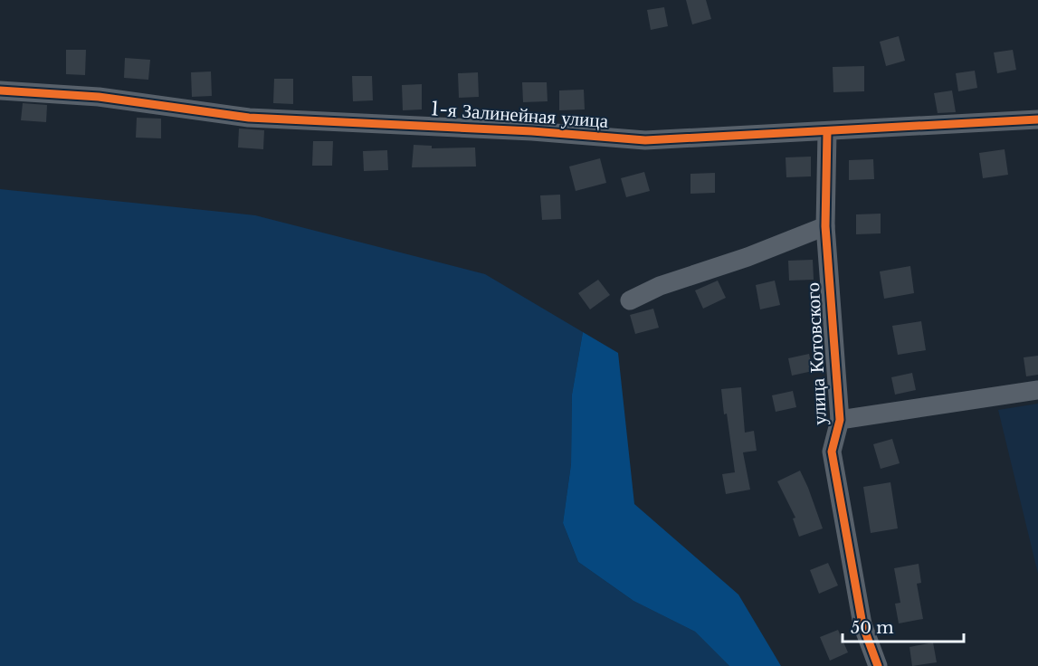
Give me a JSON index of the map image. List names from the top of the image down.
{
  "streets": {
    "street": ["1-я Залинейная улица", "улица Котовского"]
  },
  "crossings": [
    ["1-я Залинейная улица", "улица Котовского"]
  ],
  "scale_bar": "50 m"
}
